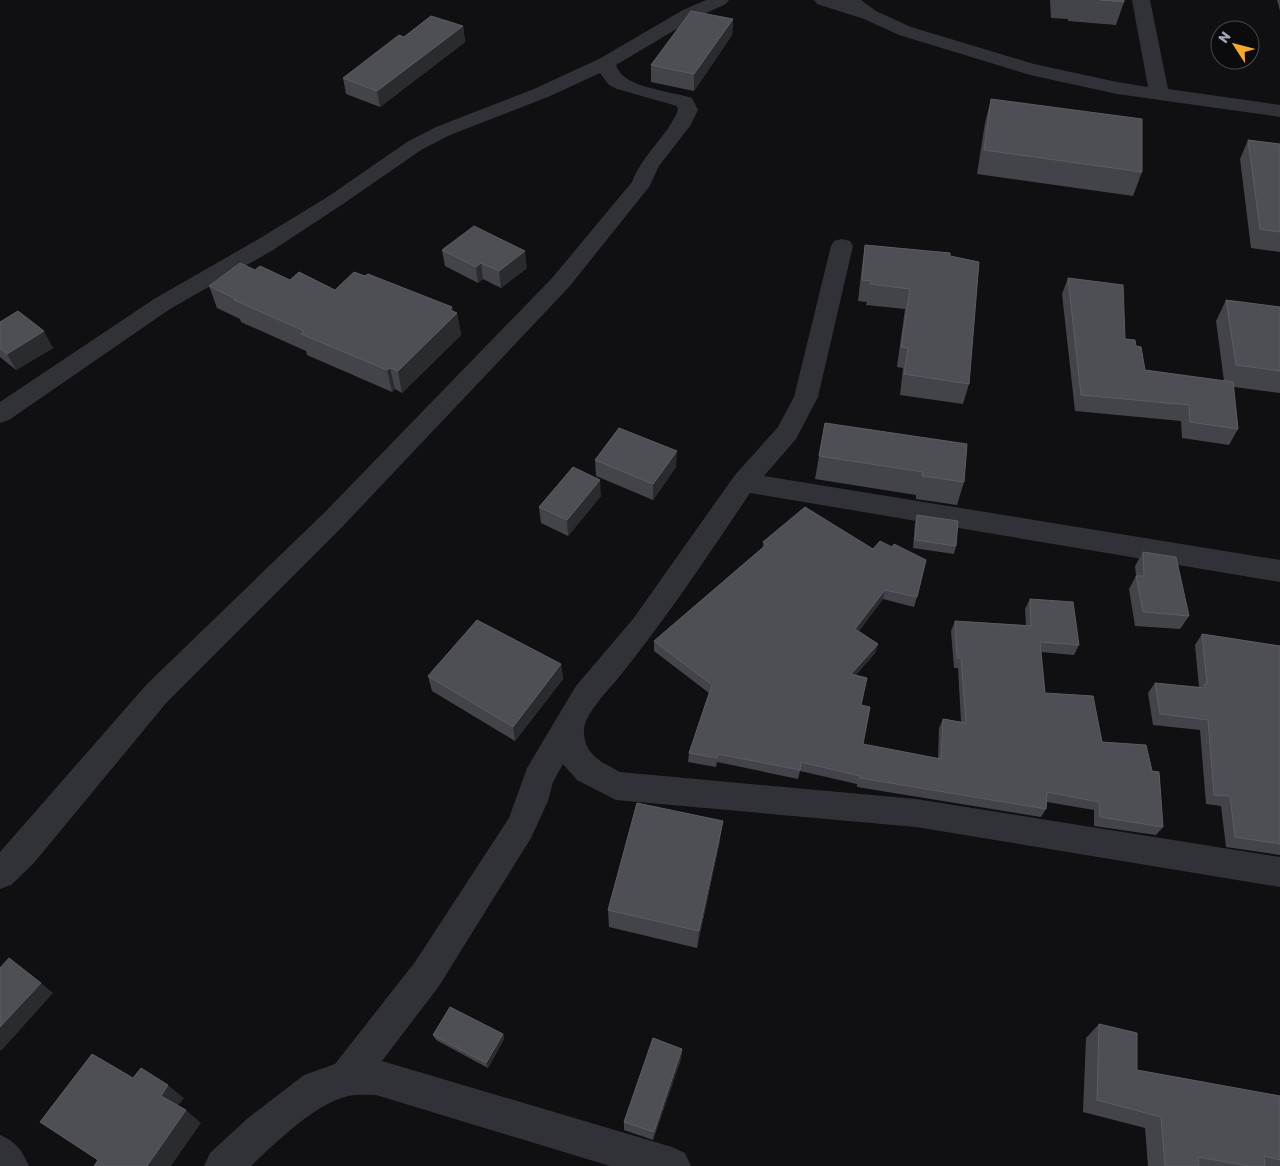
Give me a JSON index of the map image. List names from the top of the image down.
{
  "north": "top left"
}
